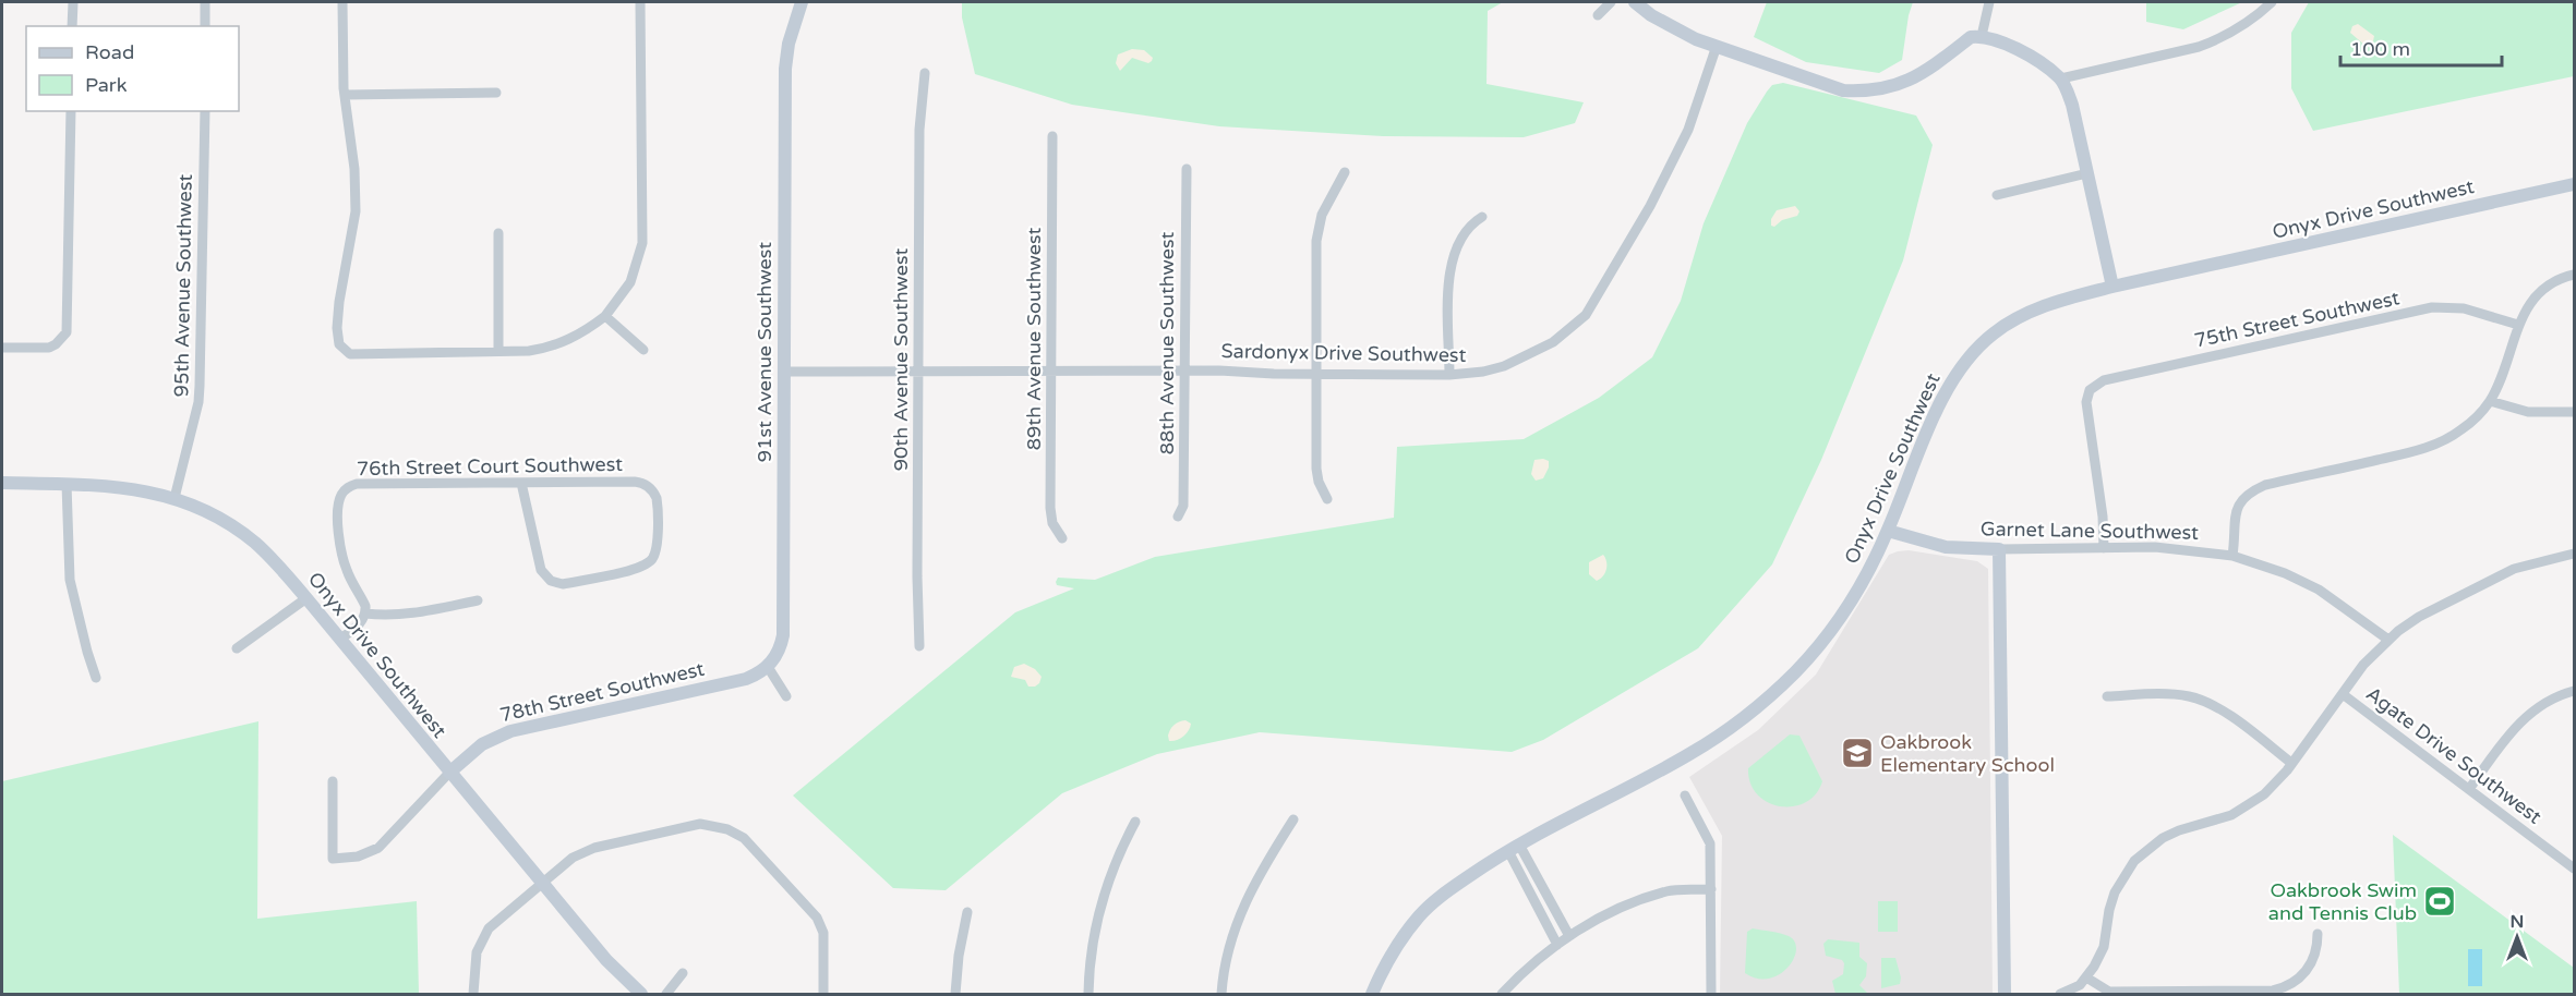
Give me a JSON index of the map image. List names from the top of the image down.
{
  "streets": {
    "street": [
      "Onyx Drive Southwest",
      "95th Avenue Southwest",
      "75th Street Southwest",
      "89th Avenue Southwest",
      "88th Avenue Southwest",
      "91st Avenue Southwest",
      "Sardonyx Drive Southwest",
      "90th Avenue Southwest",
      "76th Street Court Southwest",
      "Garnet Lane Southwest",
      "78th Street Southwest",
      "Agate Drive Southwest"
    ]
  },
  "crossings": [
    ["Onyx Drive Southwest", "95th Avenue Southwest"],
    ["Onyx Drive Southwest", "Garnet Lane Southwest"],
    ["Onyx Drive Southwest", "78th Street Southwest"],
    ["75th Street Southwest", "Garnet Lane Southwest"],
    ["89th Avenue Southwest", "Sardonyx Drive Southwest"],
    ["88th Avenue Southwest", "Sardonyx Drive Southwest"],
    ["91st Avenue Southwest", "Sardonyx Drive Southwest"],
    ["91st Avenue Southwest", "78th Street Southwest"],
    ["Sardonyx Drive Southwest", "90th Avenue Southwest"]
  ],
  "places": {
    "school or university": ["Oakbrook Elementary School"],
    "sports": ["Oakbrook Swim and Tennis Club"]
  },
  "legend": ["Road", "Park"],
  "scale_bar": "100 m",
  "north": "top"
}
